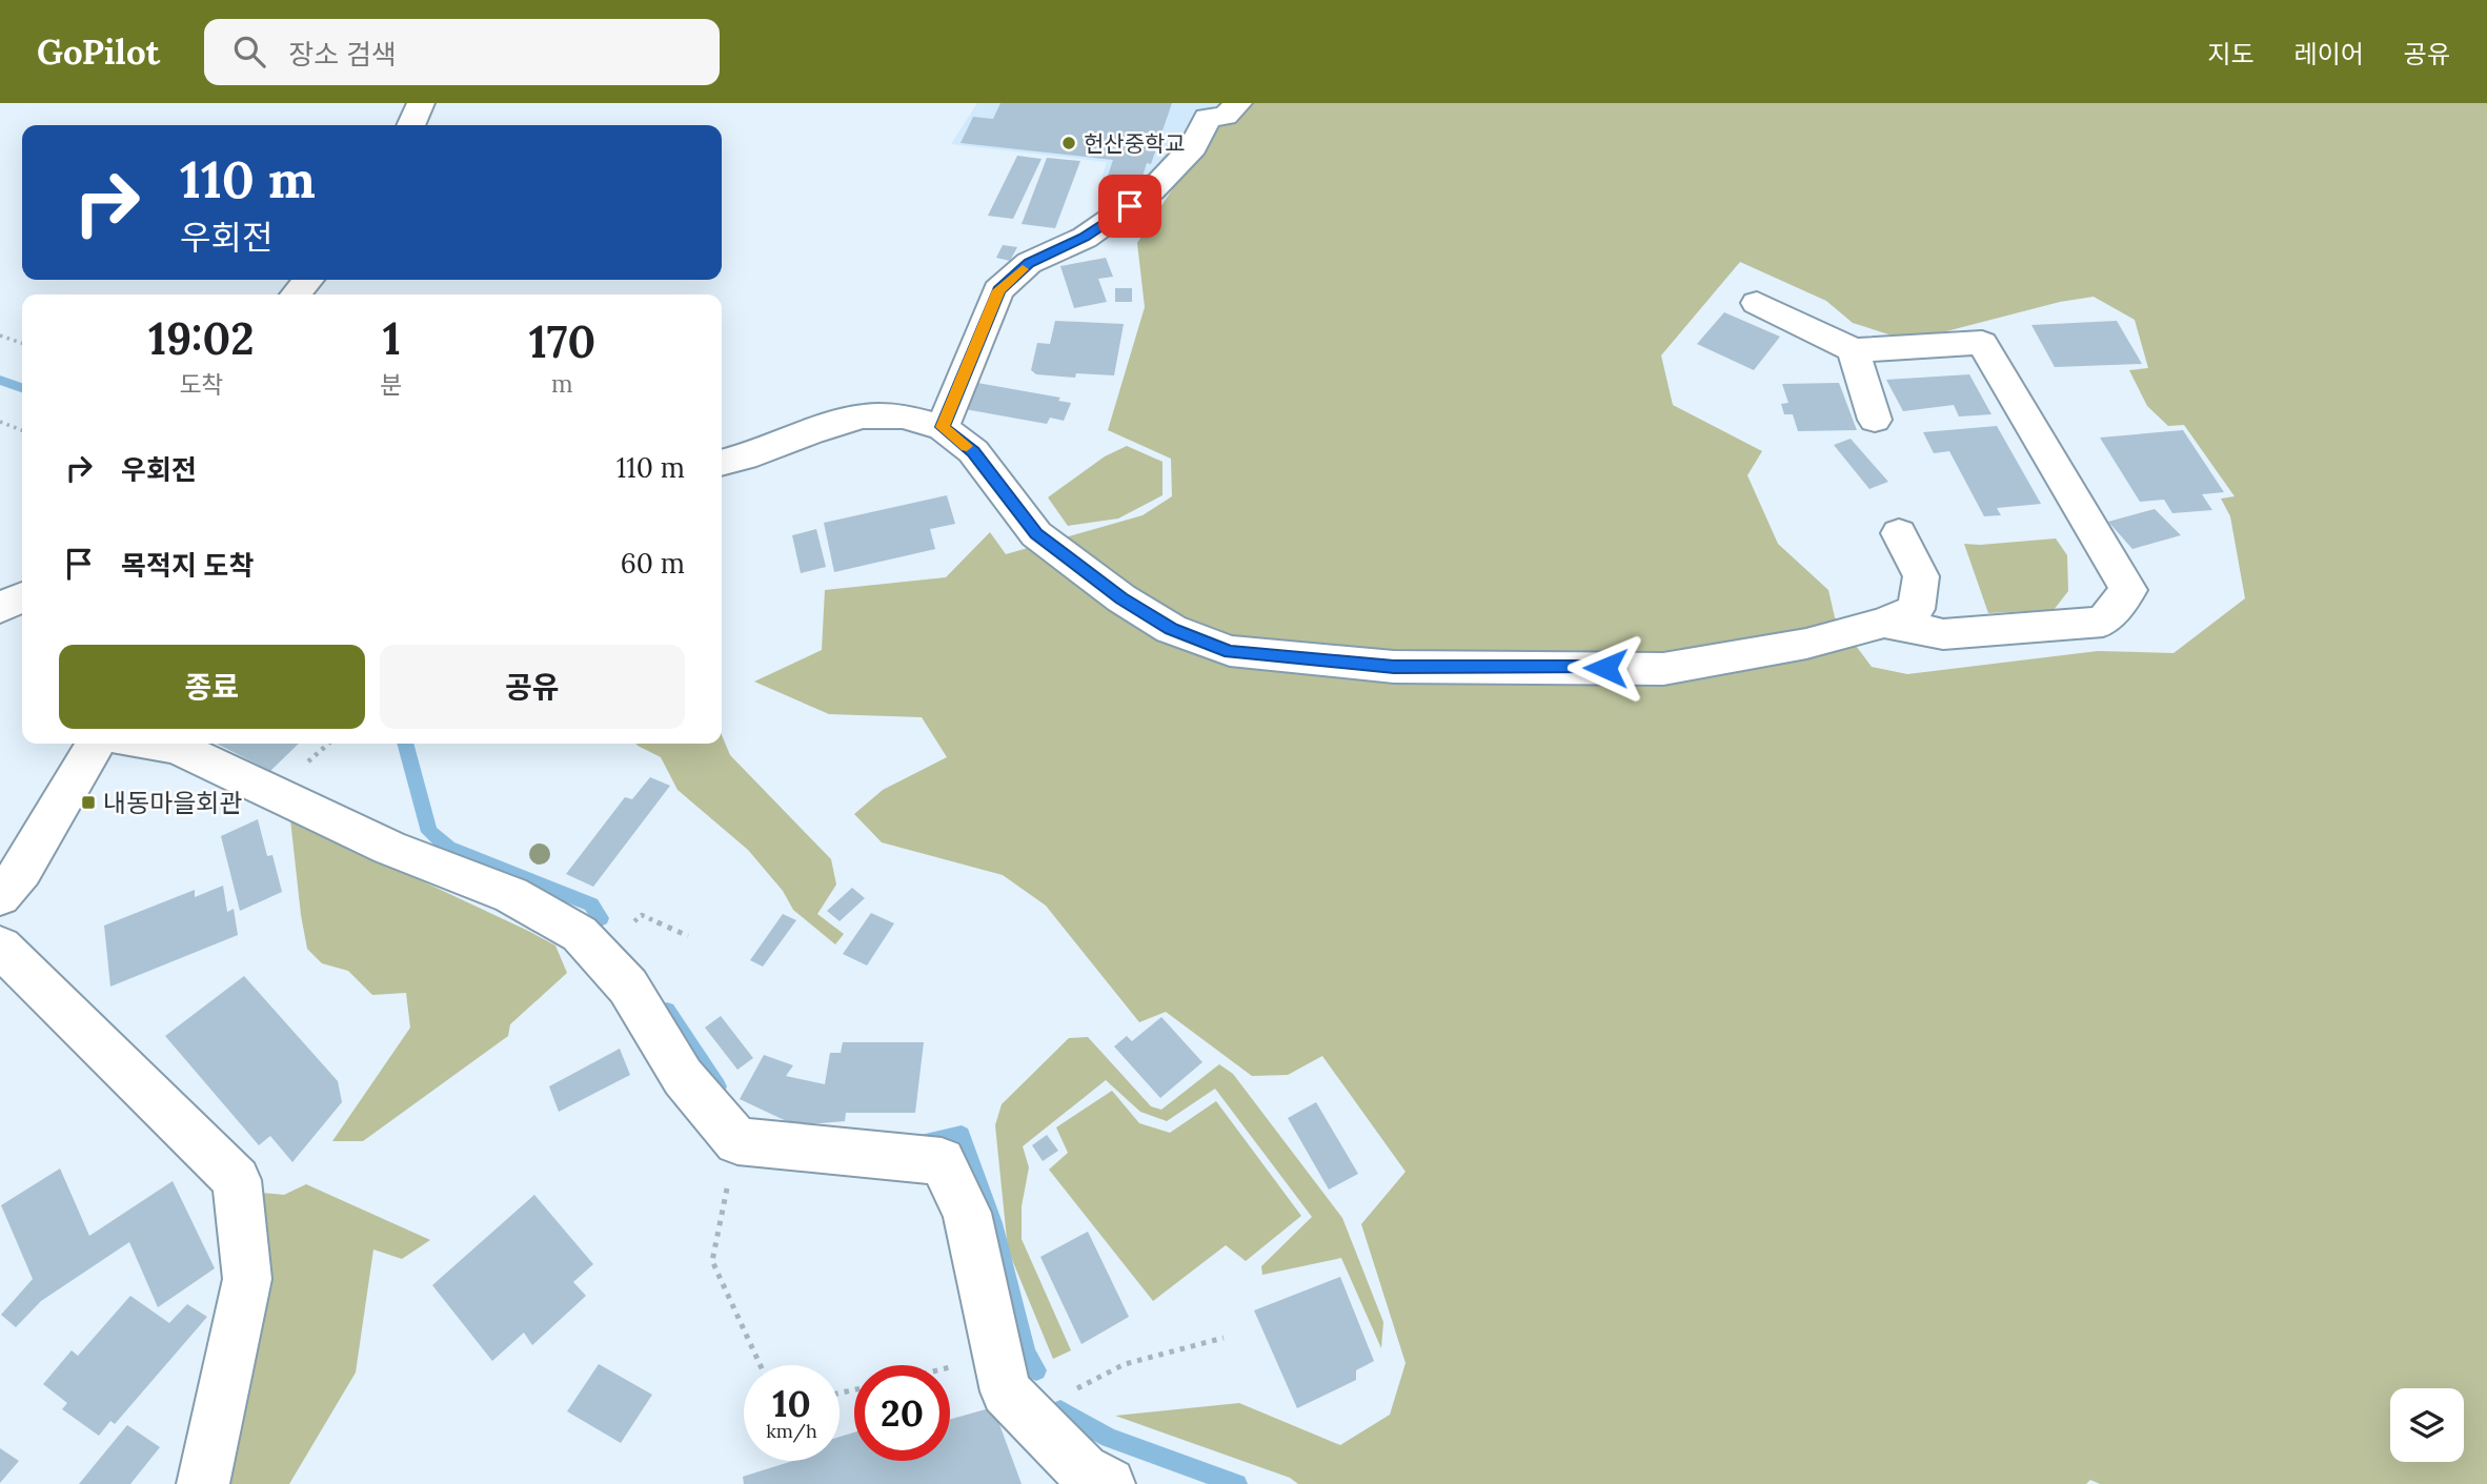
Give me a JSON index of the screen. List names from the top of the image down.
{
  "places": {
    "other": ["헌산중학교"],
    "transit": ["내동마을회관"]
  },
  "page": {
    "header": "GoPilot",
    "search": "장소 검색",
    "nav": ["지도", "레이어", "공유"],
    "turn": ["110 m", "우회전"],
    "eta": [
      "19:02",
      "도착",
      "1",
      "분",
      "170",
      "m"
    ],
    "list": [
      {
        "name": "우회전",
        "value": "110 m"
      },
      {
        "name": "목적지 도착",
        "value": "60 m"
      }
    ],
    "buttons": ["종료", "공유"],
    "speed": "10 km/h",
    "limit": "20"
  }
}
